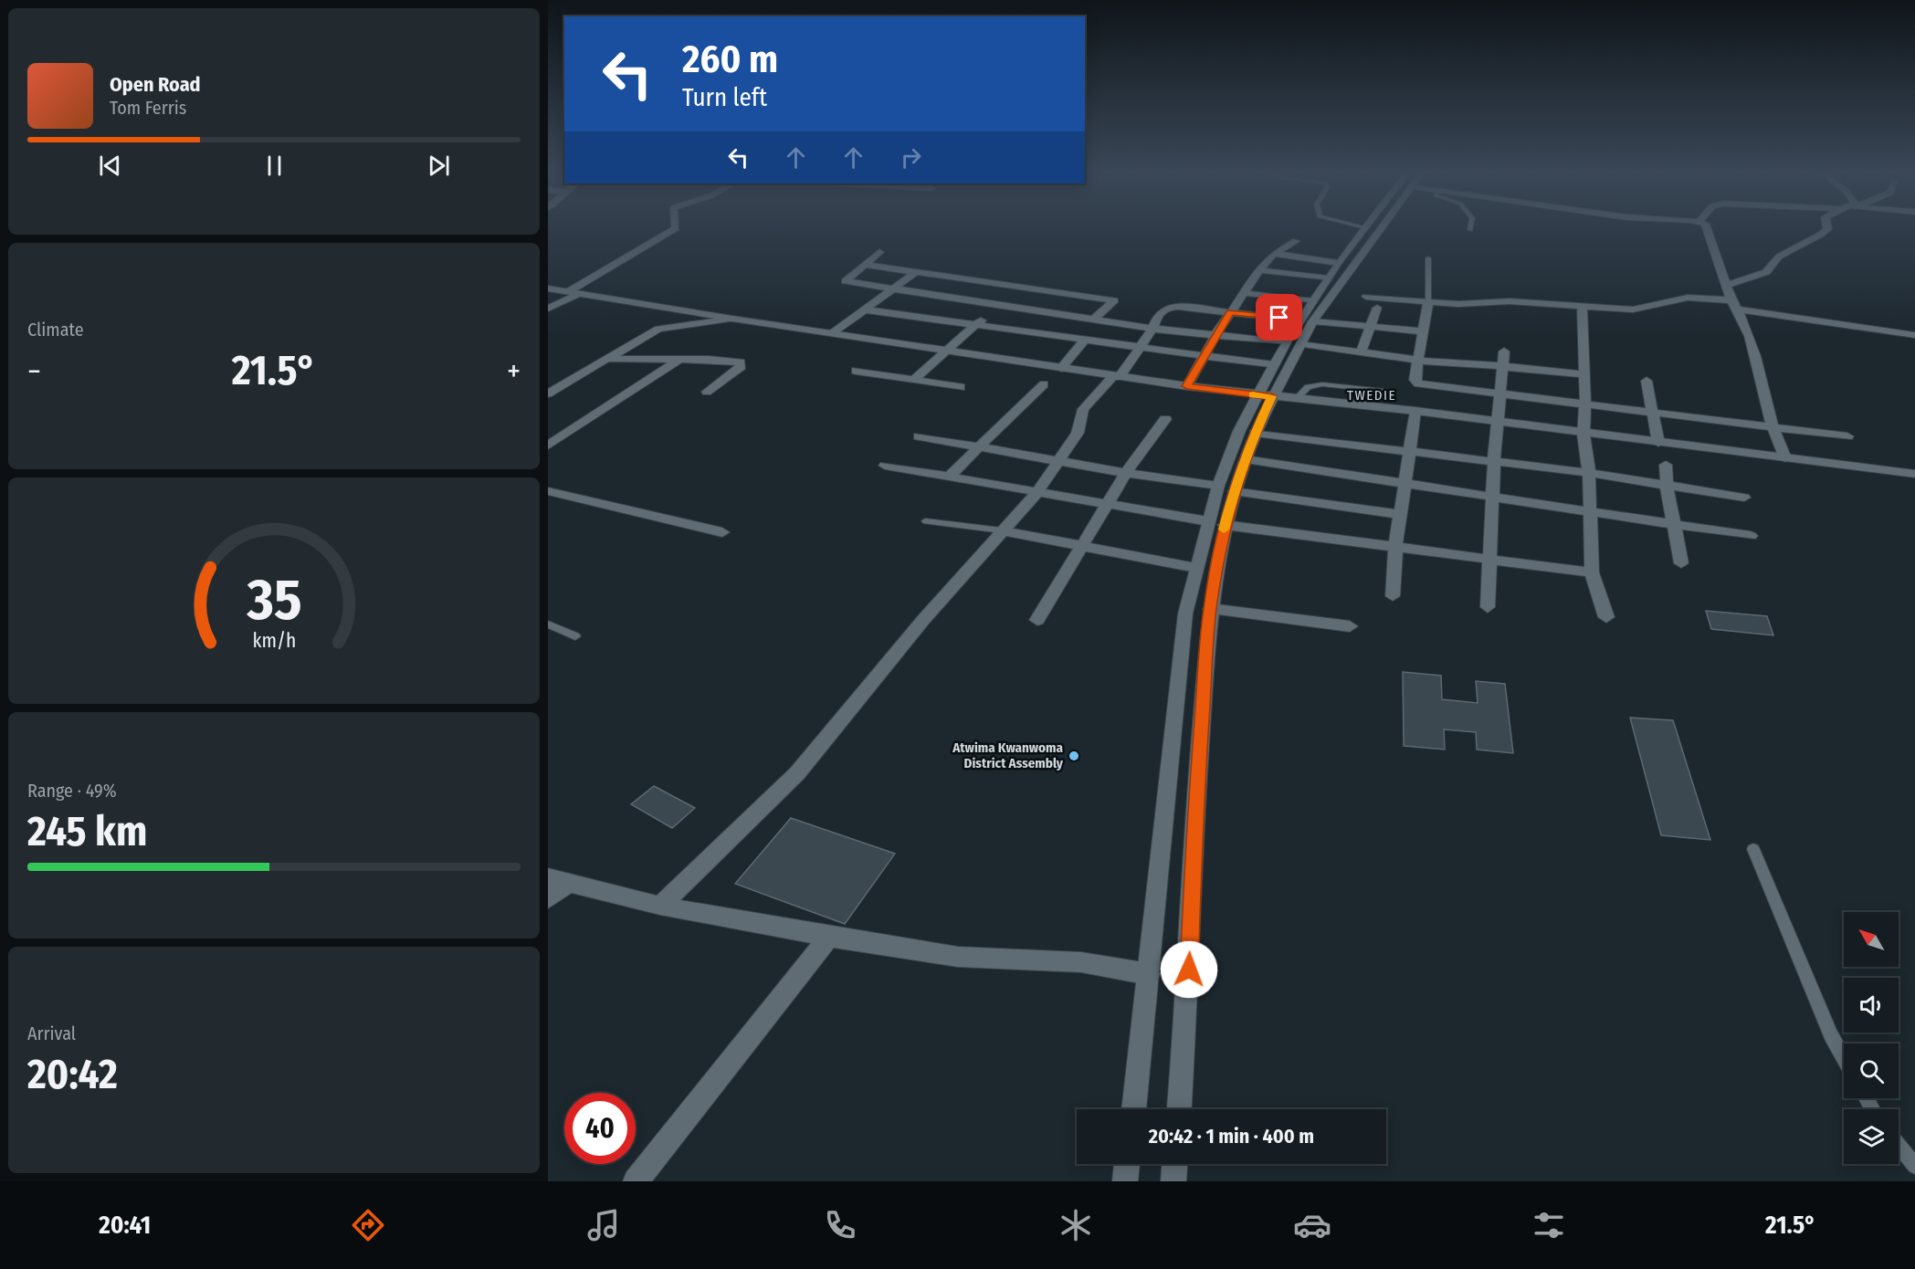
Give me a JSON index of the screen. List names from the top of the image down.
{
  "districts": ["TWEDIE"],
  "places": ["Atwima Kwanwoma District Assembly"],
  "north": "top left",
  "page": {
    "turn": ["260 m", "Turn left"],
    "song": ["Open Road", "Tom Ferris"],
    "tile": [
      "Climate",
      ["Range · 49%", "245 km"],
      ["Arrival", "20:42"]
    ],
    "heat": ["−", "21.5°", "+"],
    "limit": "40",
    "trip": "20:42 · 1 min · 400 m",
    "tabs": ["20:41", "21.5°"],
    "gauge": ["35", "km/h"]
  }
}
